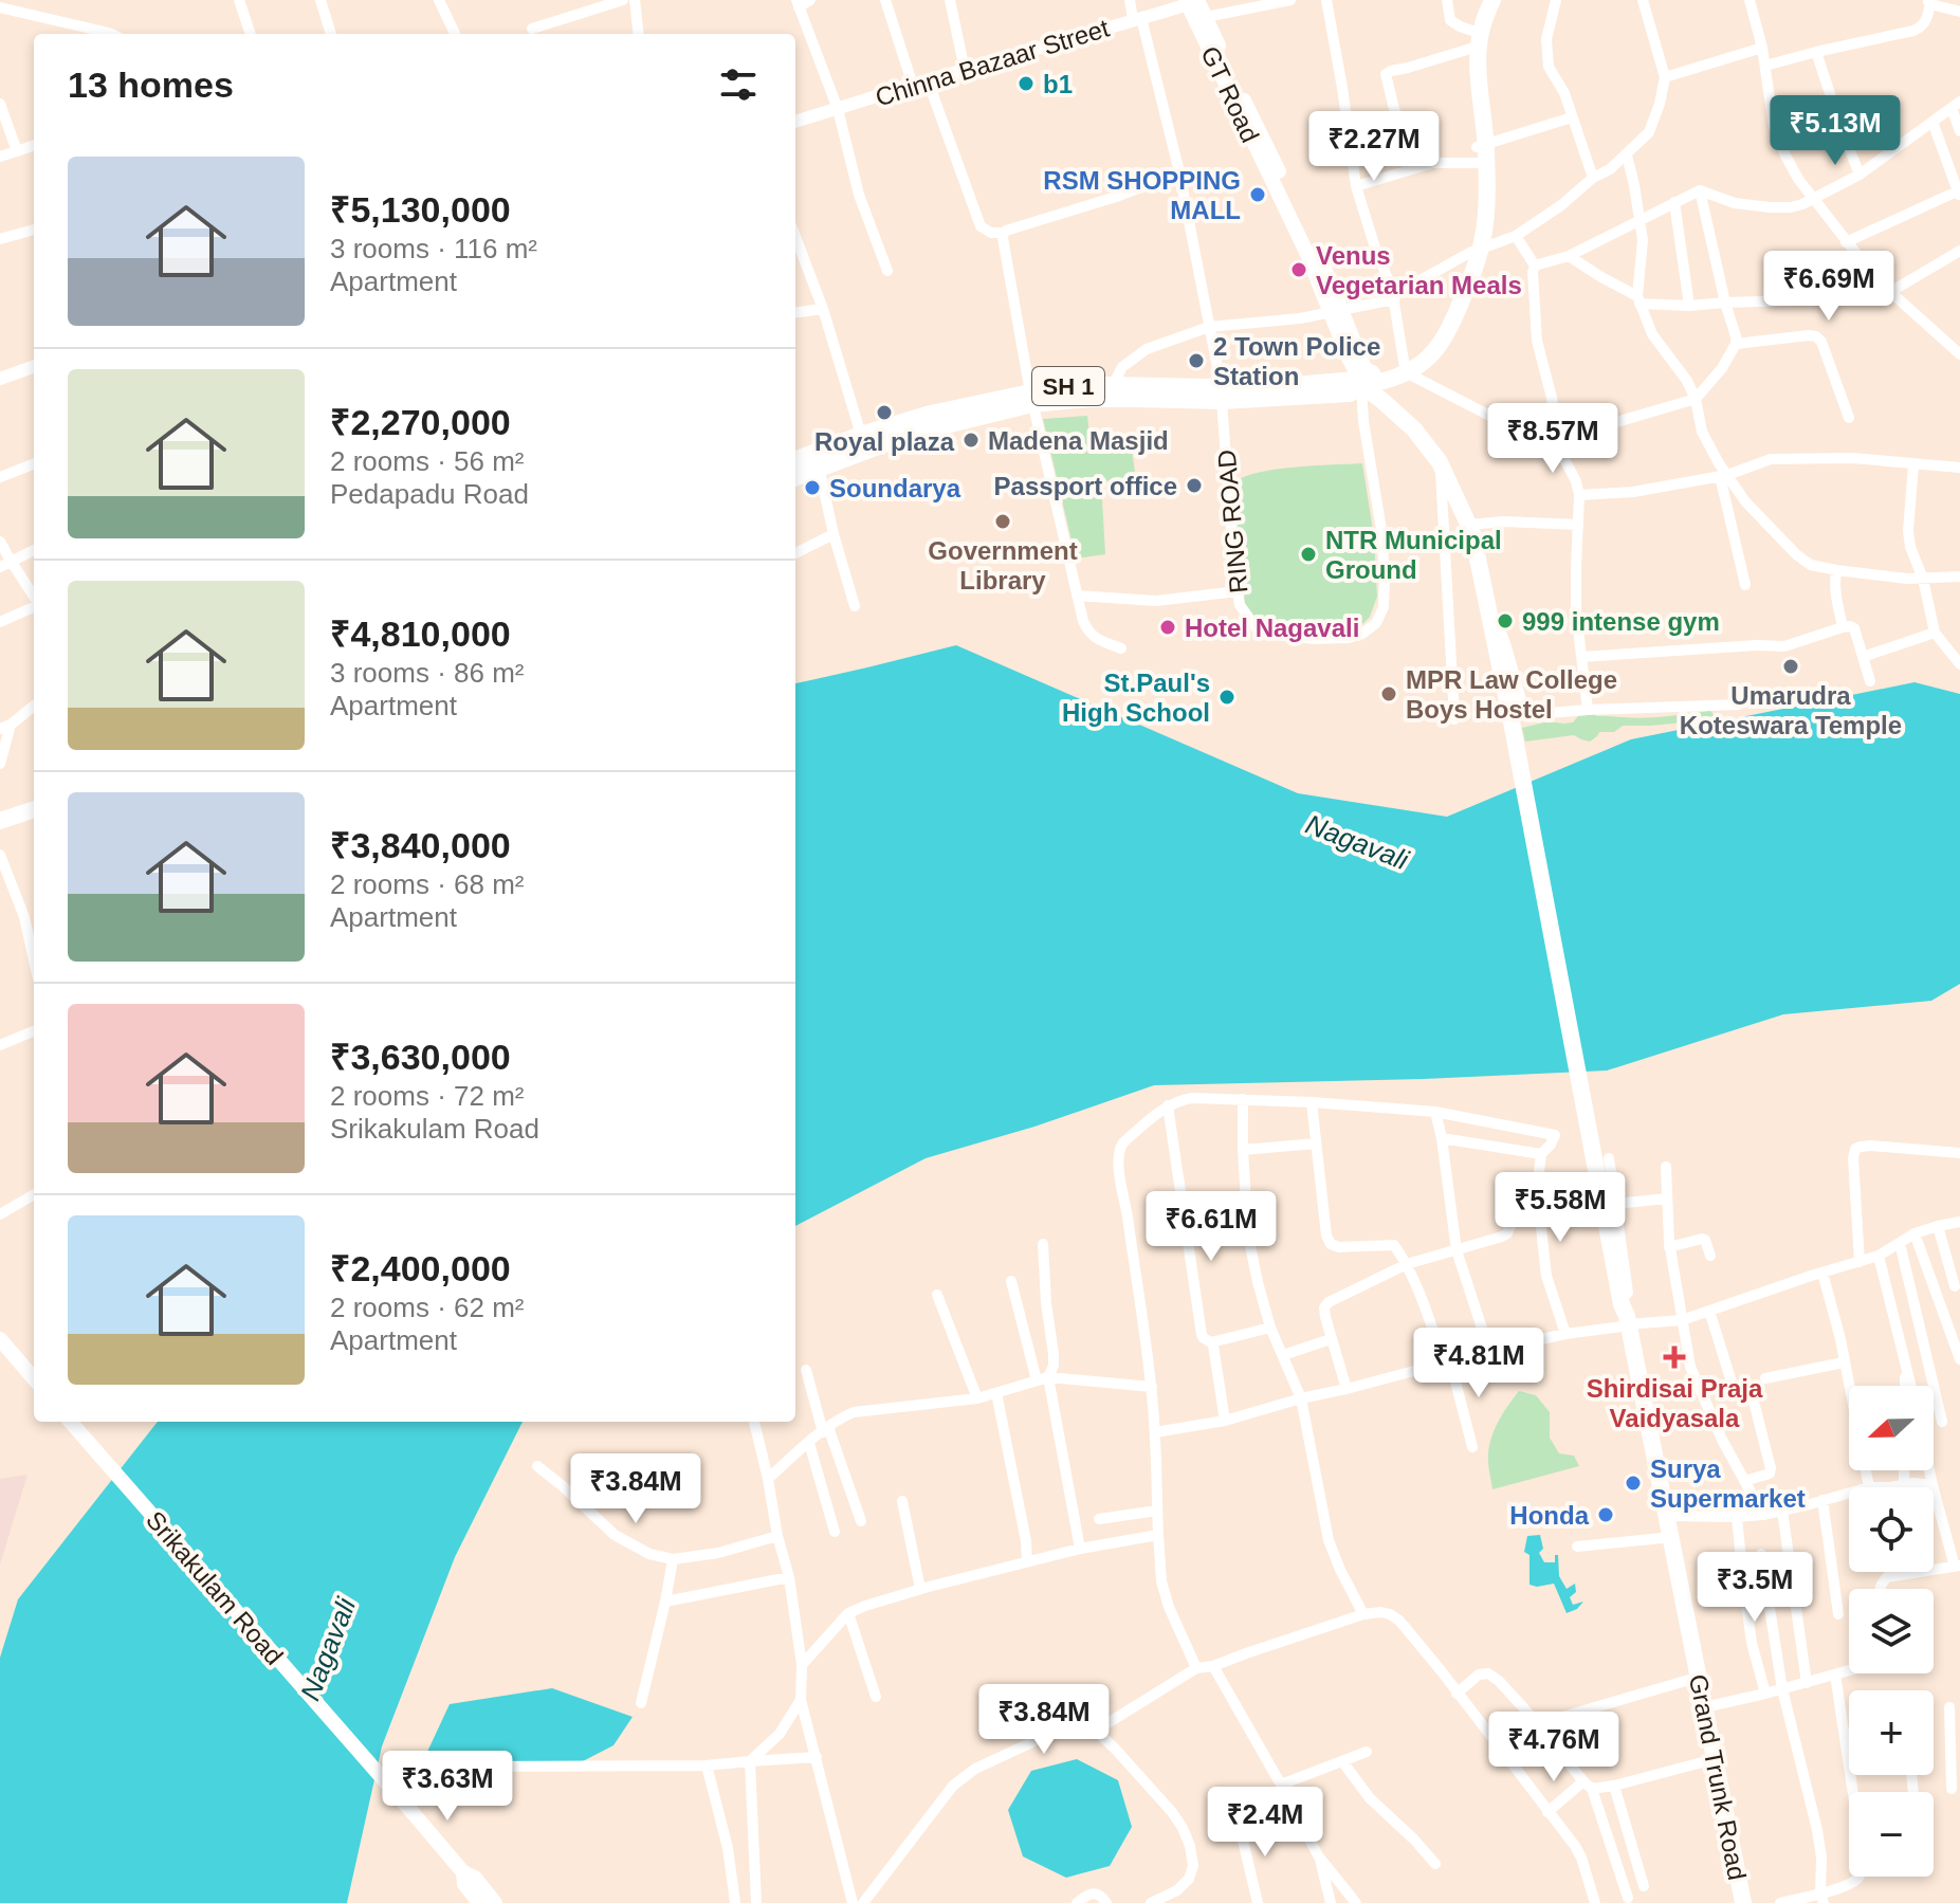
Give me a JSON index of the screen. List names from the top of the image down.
{
  "streets": {
    "main road": [
      "GT Road",
      "SH 1",
      "Srikakulam Road",
      "Grand Trunk Road"
    ],
    "street": ["Chinna Bazaar Street", "RING ROAD"]
  },
  "crossings": [
    ["Chinna Bazaar Street", "GT Road"],
    ["Chinna Bazaar Street", "RING ROAD"],
    ["GT Road", "SH 1"],
    ["GT Road", "RING ROAD"],
    ["SH 1", "RING ROAD"]
  ],
  "water": ["Nagavali"],
  "places": {
    "other": [
      "b1",
      "RSM SHOPPING MALL",
      "Venus Vegetarian Meals",
      "2 Town Police Station",
      "Royal plaza",
      "Madena Masjid",
      "Passport office",
      "Soundarya",
      "Government Library",
      "NTR Municipal Ground",
      "999 intense gym",
      "Hotel Nagavali",
      "Umarudra Koteswara Temple",
      "MPR Law College Boys Hostel",
      "St.Paul's High School",
      "Surya Supermarket",
      "Honda"
    ],
    "health": ["Shirdisai Praja Vaidyasala"]
  },
  "north": "left",
  "page": {
    "heading": "13 homes",
    "price": [
      "₹5.13M",
      "₹2.27M",
      "₹6.69M",
      "₹8.57M",
      "₹5.58M",
      "₹6.61M",
      "₹4.81M",
      "₹3.84M",
      "₹3.5M",
      "₹3.84M",
      "₹4.76M",
      "₹3.63M",
      "₹2.4M"
    ],
    "list": [
      {
        "name": "₹5,130,000",
        "note": "3 rooms · 116 m² · Apartment"
      },
      {
        "name": "₹2,270,000",
        "note": "2 rooms · 56 m² · Pedapadu Road"
      },
      {
        "name": "₹4,810,000",
        "note": "3 rooms · 86 m² · Apartment"
      },
      {
        "name": "₹3,840,000",
        "note": "2 rooms · 68 m² · Apartment"
      },
      {
        "name": "₹3,630,000",
        "note": "2 rooms · 72 m² · Srikakulam Road"
      },
      {
        "name": "₹2,400,000",
        "note": "2 rooms · 62 m² · Apartment"
      }
    ],
    "map_buttons": ["+", "−"]
  }
}
